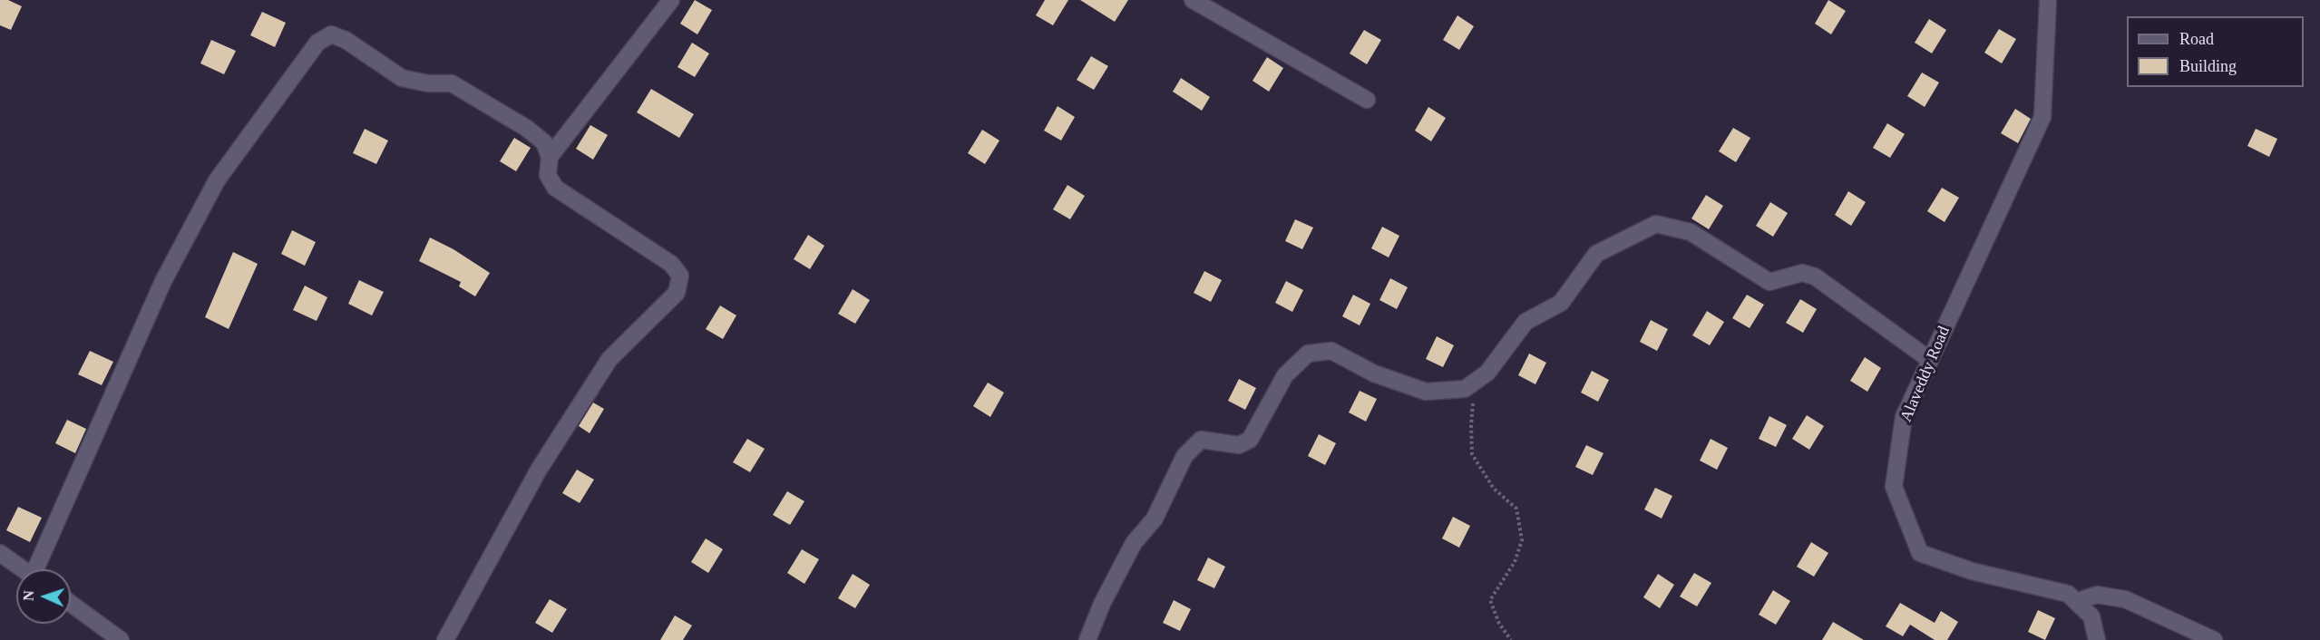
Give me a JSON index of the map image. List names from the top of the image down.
{
  "streets": {
    "street": ["Alaveddy Road"]
  },
  "legend": ["Road", "Building"],
  "north": "left"
}
